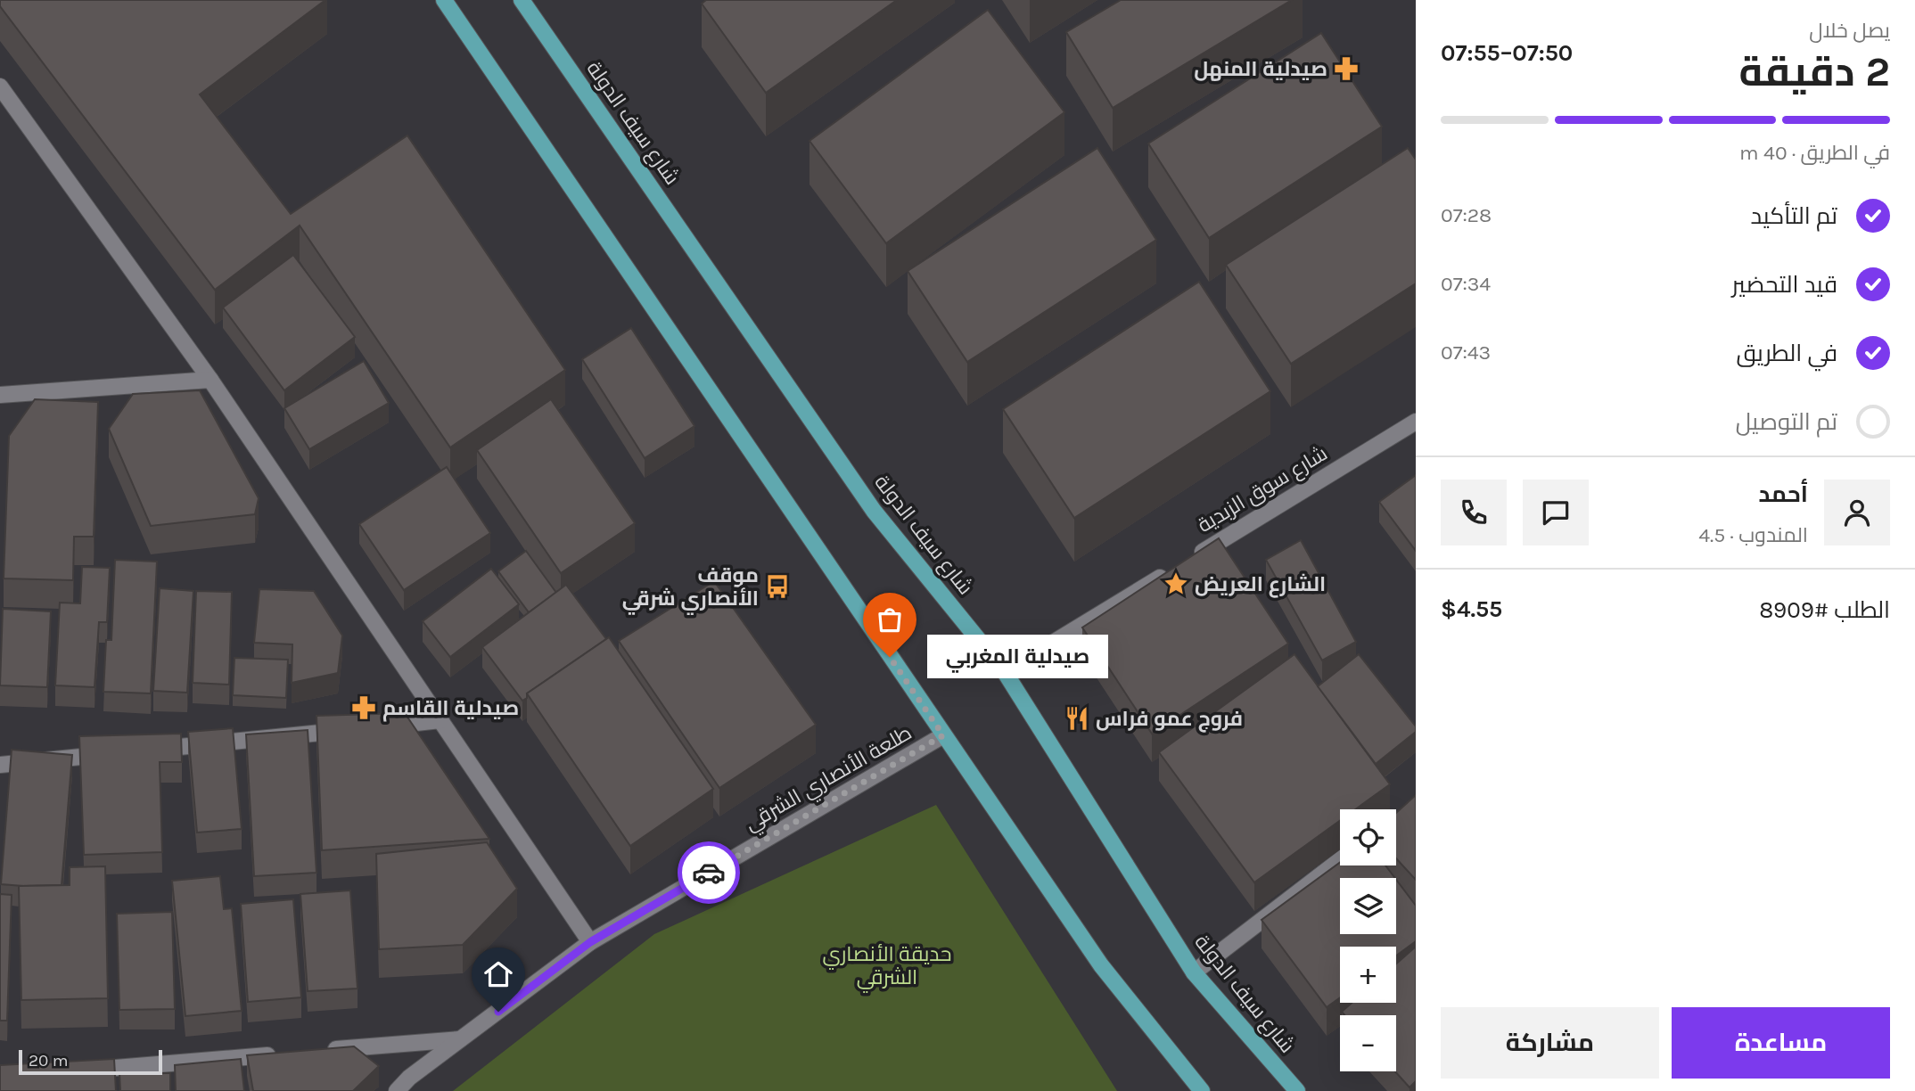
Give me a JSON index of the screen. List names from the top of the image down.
{
  "streets": {
    "main road": ["شارع سيف الدولة"],
    "street": ["شارع سوق الزبدية", "طلعة الأنصاري الشرقي"]
  },
  "crossings": [
    ["شارع سيف الدولة", "شارع سوق الزبدية"]
  ],
  "parks": ["حديقة الأنصاري الشرقي"],
  "places": {
    "pharmacy": ["صيدلية المنهل", "صيدلية القاسم"],
    "place": ["الشارع العريض"],
    "bus stop": ["موقف الأنصاري شرقي"],
    "other": ["صيدلية المغربي"],
    "restaurant": ["فروج عمو فراس"]
  },
  "scale_bar": "20 m",
  "page": {
    "heading": ["2 دقيقة", "يصل خلال", "07:50–07:55"],
    "panel": [
      "أحمد",
      "المندوب · 4.5",
      "الطلب #8909",
      "$4.55"
    ],
    "bar": "في الطريق · 40 m",
    "list": [
      ["تم التأكيد", "07:28"],
      ["قيد التحضير", "07:34"],
      ["في الطريق", "07:43"],
      "تم التوصيل"
    ],
    "bubble": "صيدلية المغربي",
    "map_buttons": ["+", "−"],
    "buttons": ["مساعدة", "مشاركة"],
    "scale": "20 m"
  }
}
